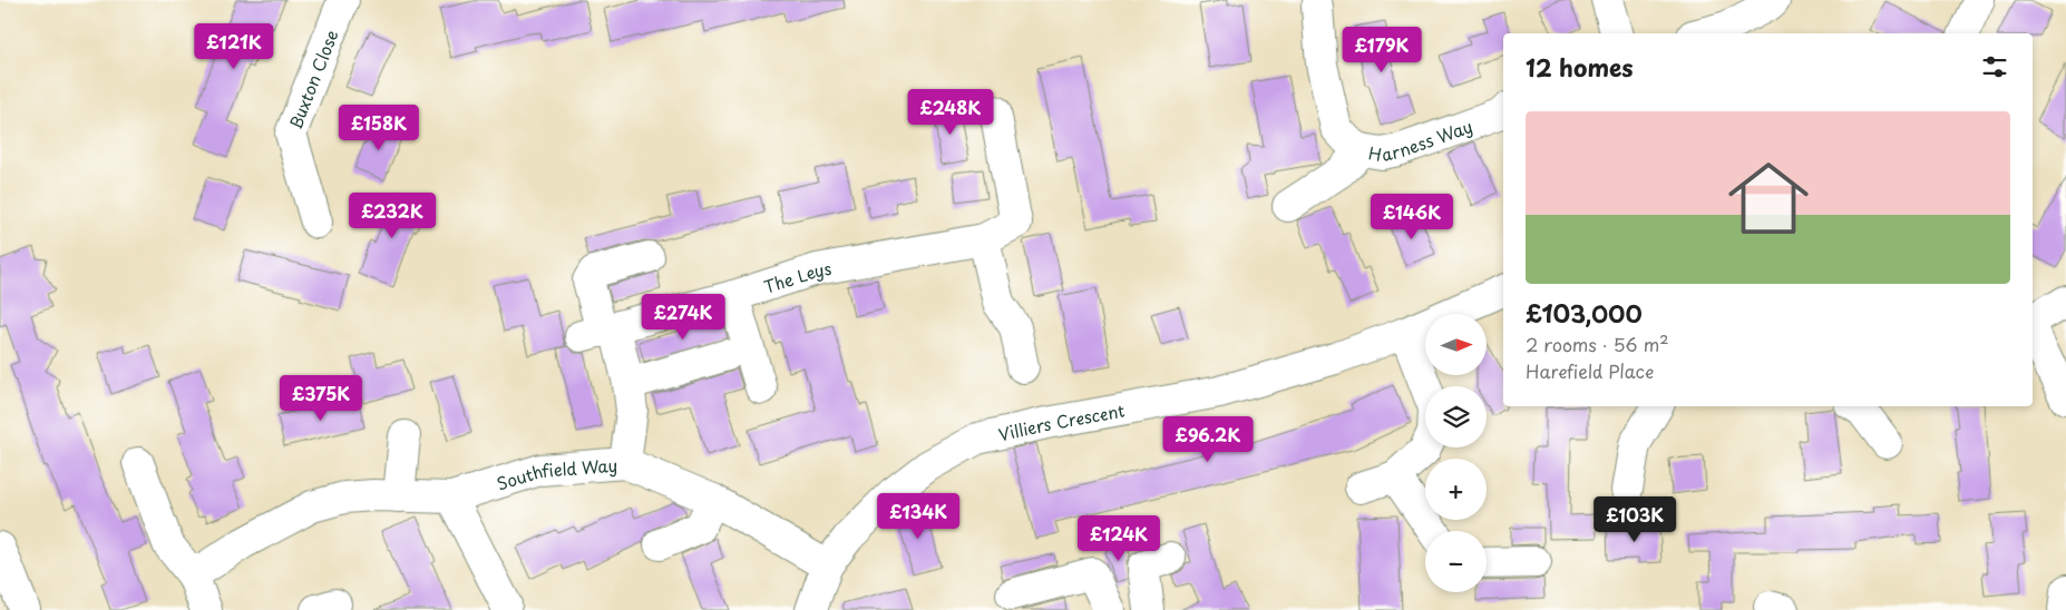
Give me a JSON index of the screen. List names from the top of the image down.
{
  "streets": {
    "street": [
      "Buxton Close",
      "Harness Way",
      "The Leys",
      "Villiers Crescent",
      "Southfield Way"
    ]
  },
  "crossings": [
    ["Villiers Crescent", "Southfield Way"]
  ],
  "north": "right",
  "page": {
    "price": [
      "£121K",
      "£179K",
      "£248K",
      "£158K",
      "£232K",
      "£146K",
      "£274K",
      "£375K",
      "£96.2K",
      "£134K",
      "£103K",
      "£124K"
    ],
    "heading": "12 homes",
    "list": [
      {
        "name": "£103,000",
        "note": "2 rooms · 56 m² · Harefield Place"
      }
    ],
    "map_buttons": ["+", "−"]
  }
}
